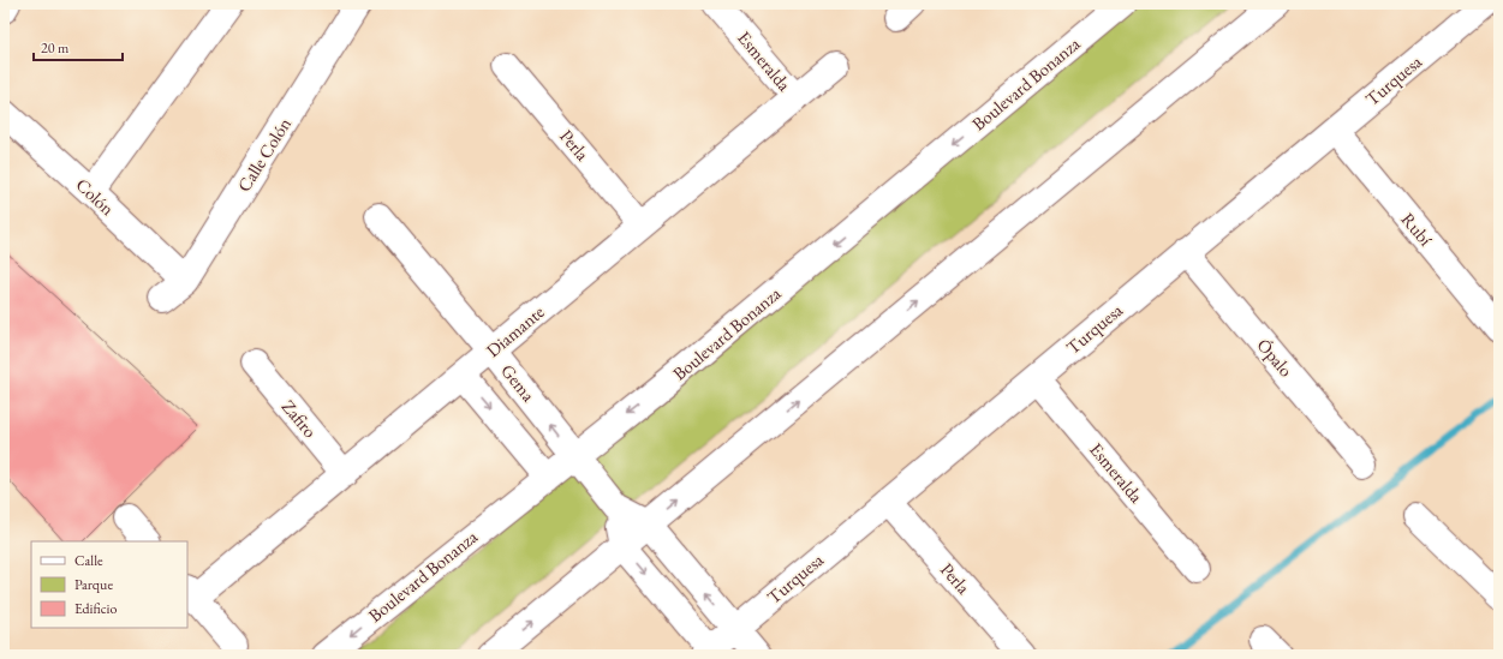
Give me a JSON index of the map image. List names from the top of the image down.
{
  "streets": {
    "street": [
      "Esmeralda",
      "Turquesa",
      "Boulevard Bonanza",
      "Perla",
      "Calle Colón",
      "Colón",
      "Rubí",
      "Diamante",
      "Ópalo",
      "Gema",
      "Zafiro"
    ]
  },
  "crossings": [
    ["Esmeralda", "Turquesa"],
    ["Esmeralda", "Diamante"],
    ["Turquesa", "Perla"],
    ["Turquesa", "Rubí"],
    ["Turquesa", "Ópalo"],
    ["Turquesa", "Gema"],
    ["Boulevard Bonanza", "Gema"],
    ["Perla", "Diamante"],
    ["Calle Colón", "Colón"],
    ["Diamante", "Gema"],
    ["Diamante", "Zafiro"]
  ],
  "legend": ["Calle", "Parque", "Edificio"],
  "scale_bar": "20 m"
}
